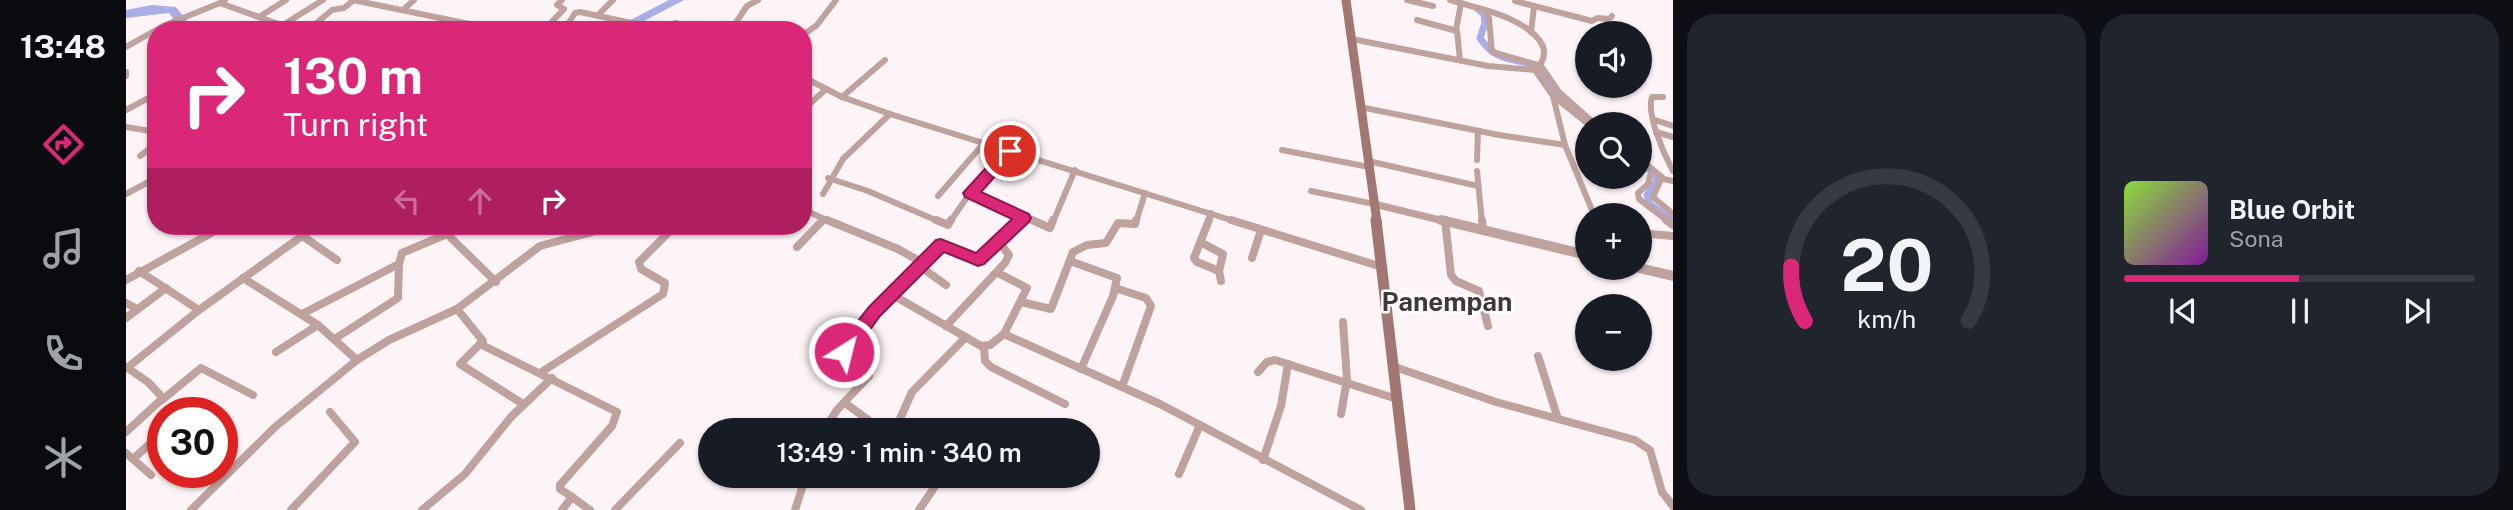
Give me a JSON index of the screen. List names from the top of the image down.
{
  "districts": ["Panempan"],
  "page": {
    "tabs": "13:48",
    "map_buttons": ["+", "−"],
    "turn": ["130 m", "Turn right"],
    "song": ["Blue Orbit", "Sona"],
    "limit": "30",
    "trip": "13:49 · 1 min · 340 m",
    "gauge": ["20", "km/h"]
  }
}
